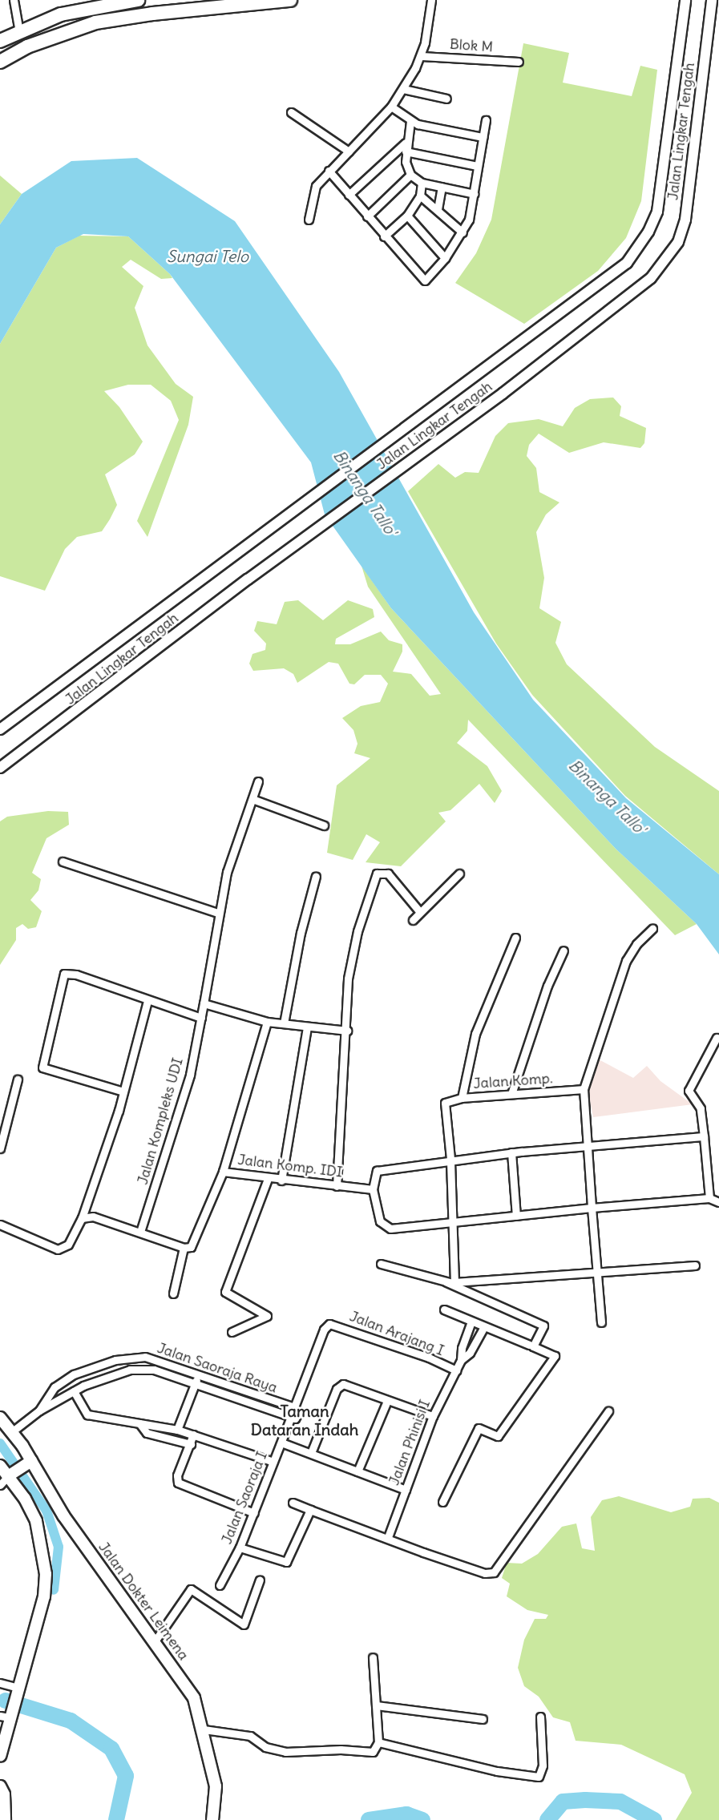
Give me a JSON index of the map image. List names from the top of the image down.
{
  "streets": {
    "main road": ["Jalan Lingkar Tengah", "Jalan Dokter Leimena"],
    "street": [
      "Blok M",
      "Jalan Komp.",
      "Jalan Kompleks UDI",
      "Jalan Komp. IDI",
      "Jalan Arajang I",
      "Jalan Saoraja Raya",
      "Jalan Phinisi I",
      "Jalan Saoraja I"
    ]
  },
  "crossings": [
    ["Jalan Arajang I", "Jalan Phinisi I"],
    ["Jalan Arajang I", "Jalan Saoraja I"],
    ["Jalan Saoraja Raya", "Jalan Saoraja I"],
    ["Jalan Saoraja Raya", "Jalan Dokter Leimena"]
  ],
  "districts": ["Taman Dataran Indah"],
  "water": ["Sungai Telo", "Binanga Tallo'"]
}
